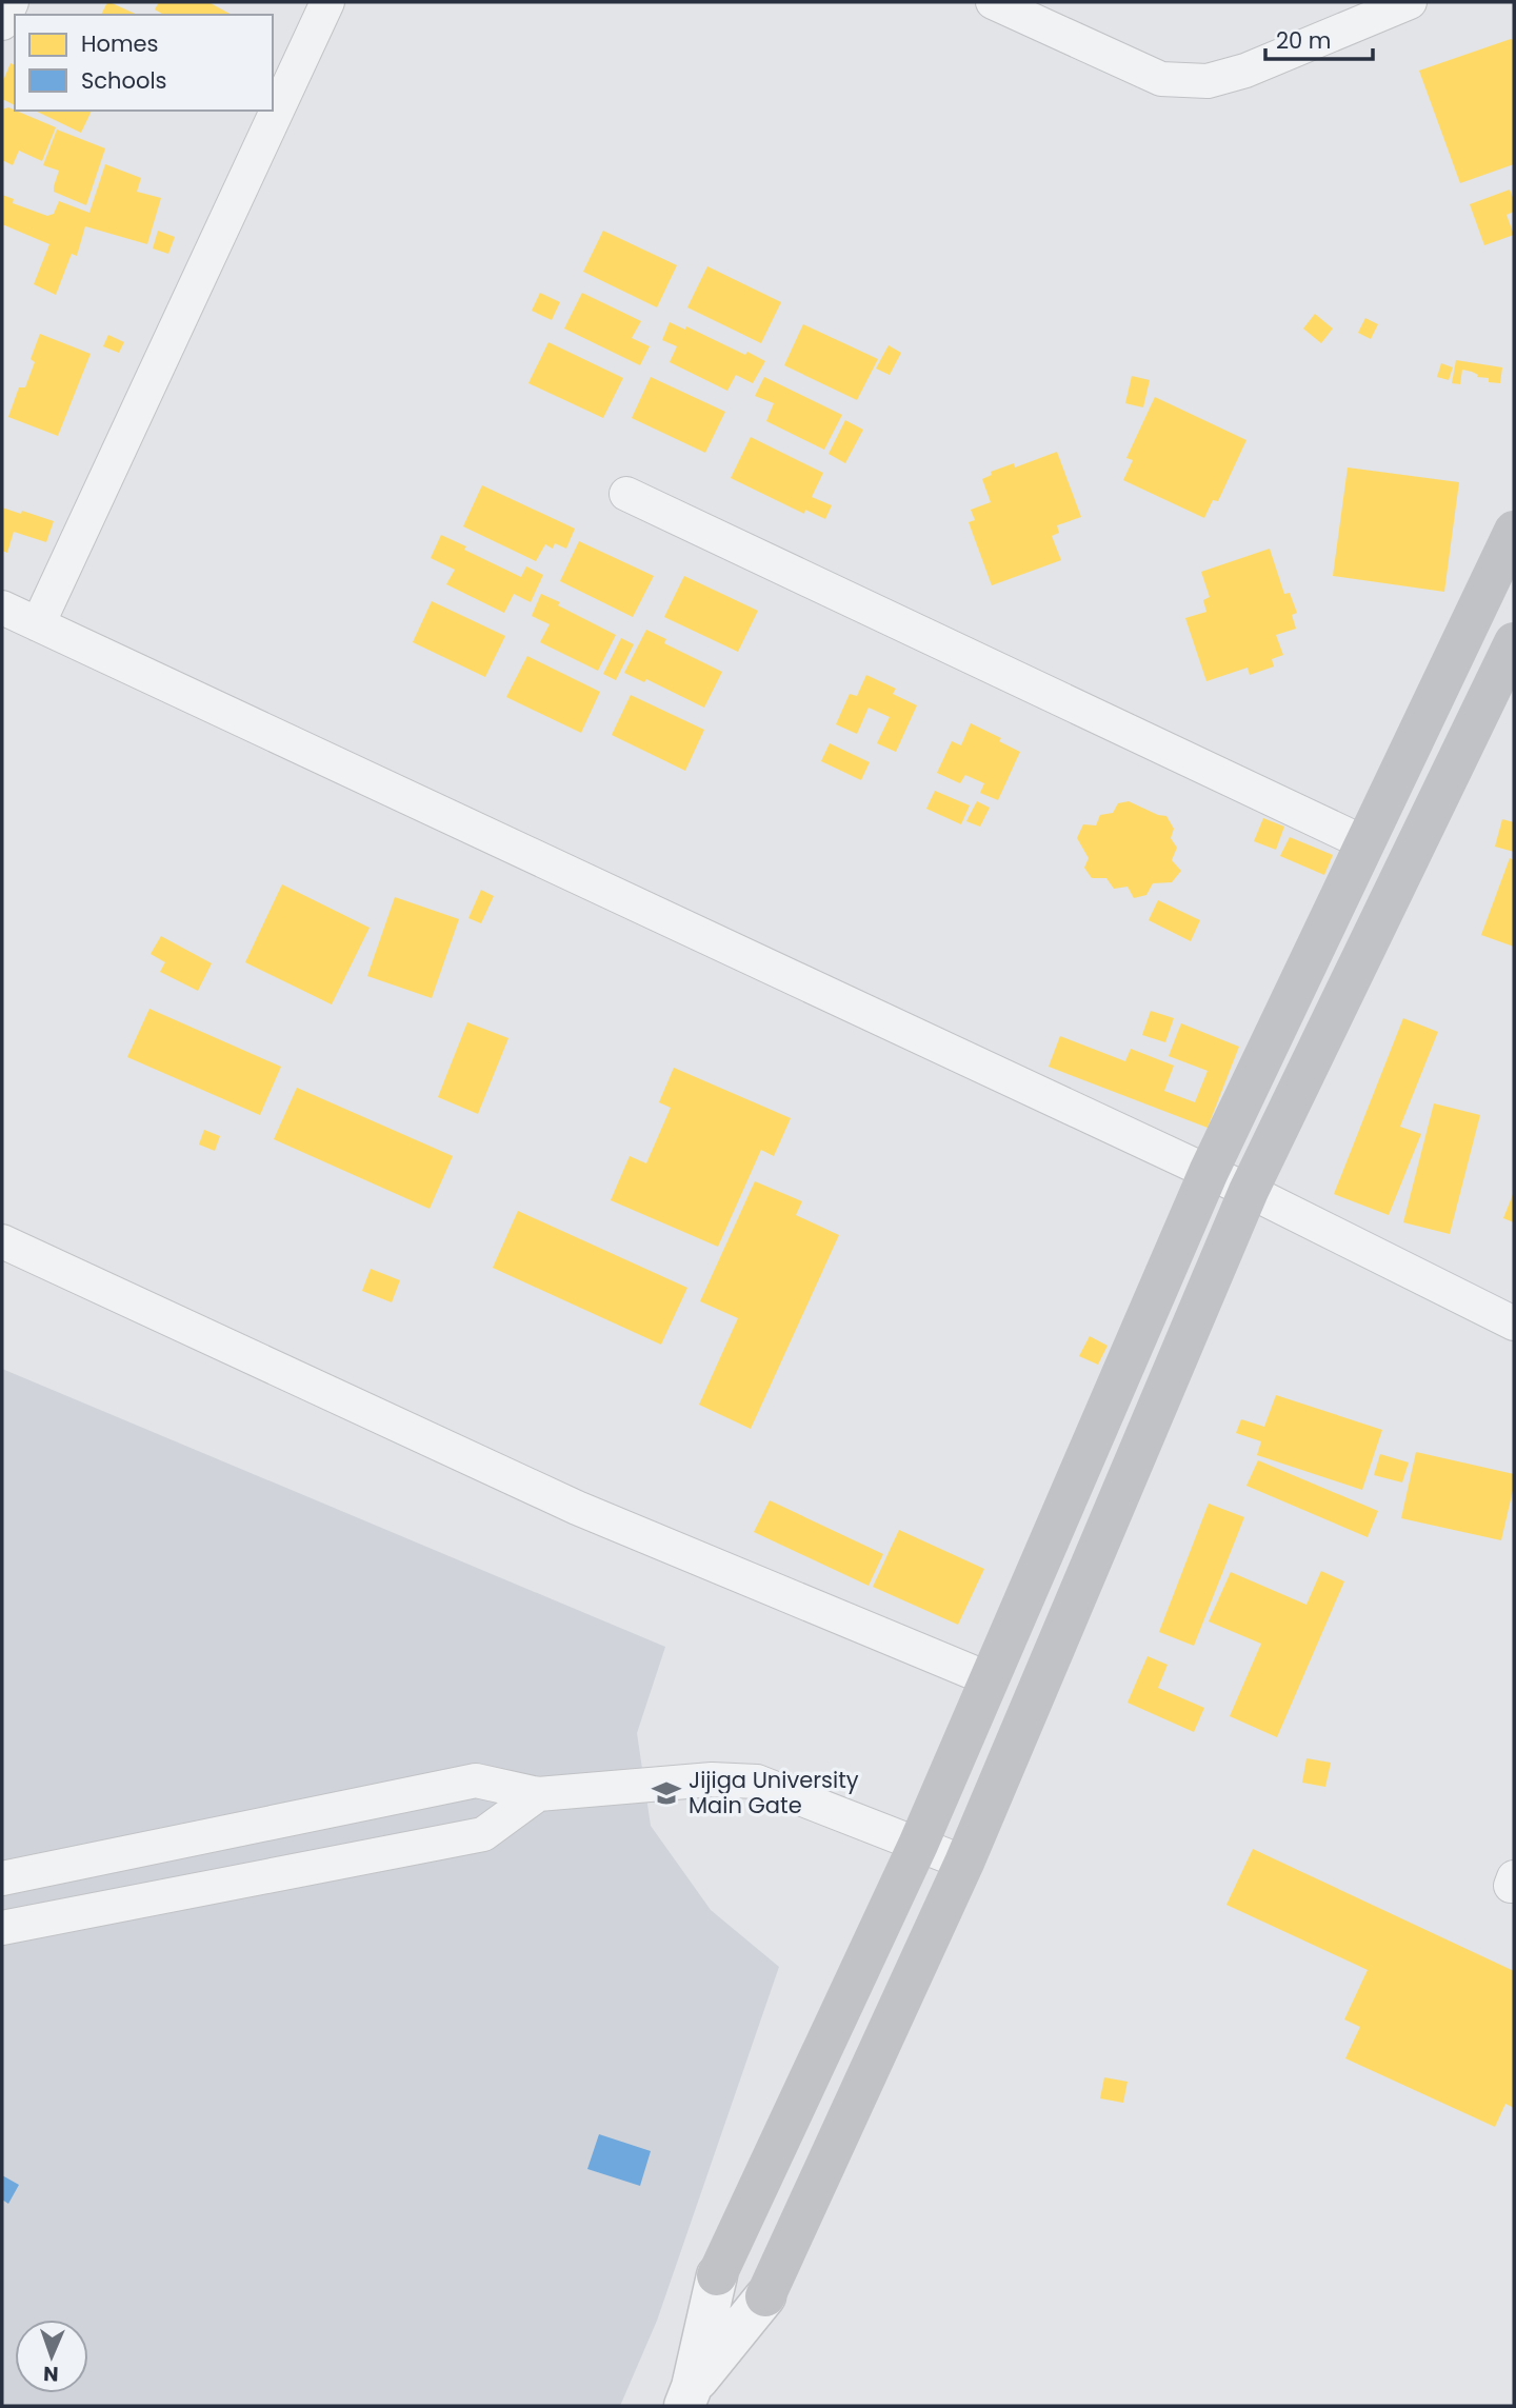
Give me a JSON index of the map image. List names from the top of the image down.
{
  "places": {
    "school or university": ["Jijiga University Main Gate"]
  },
  "legend": ["Homes", "Schools"],
  "scale_bar": "20 m",
  "north": "bottom"
}
